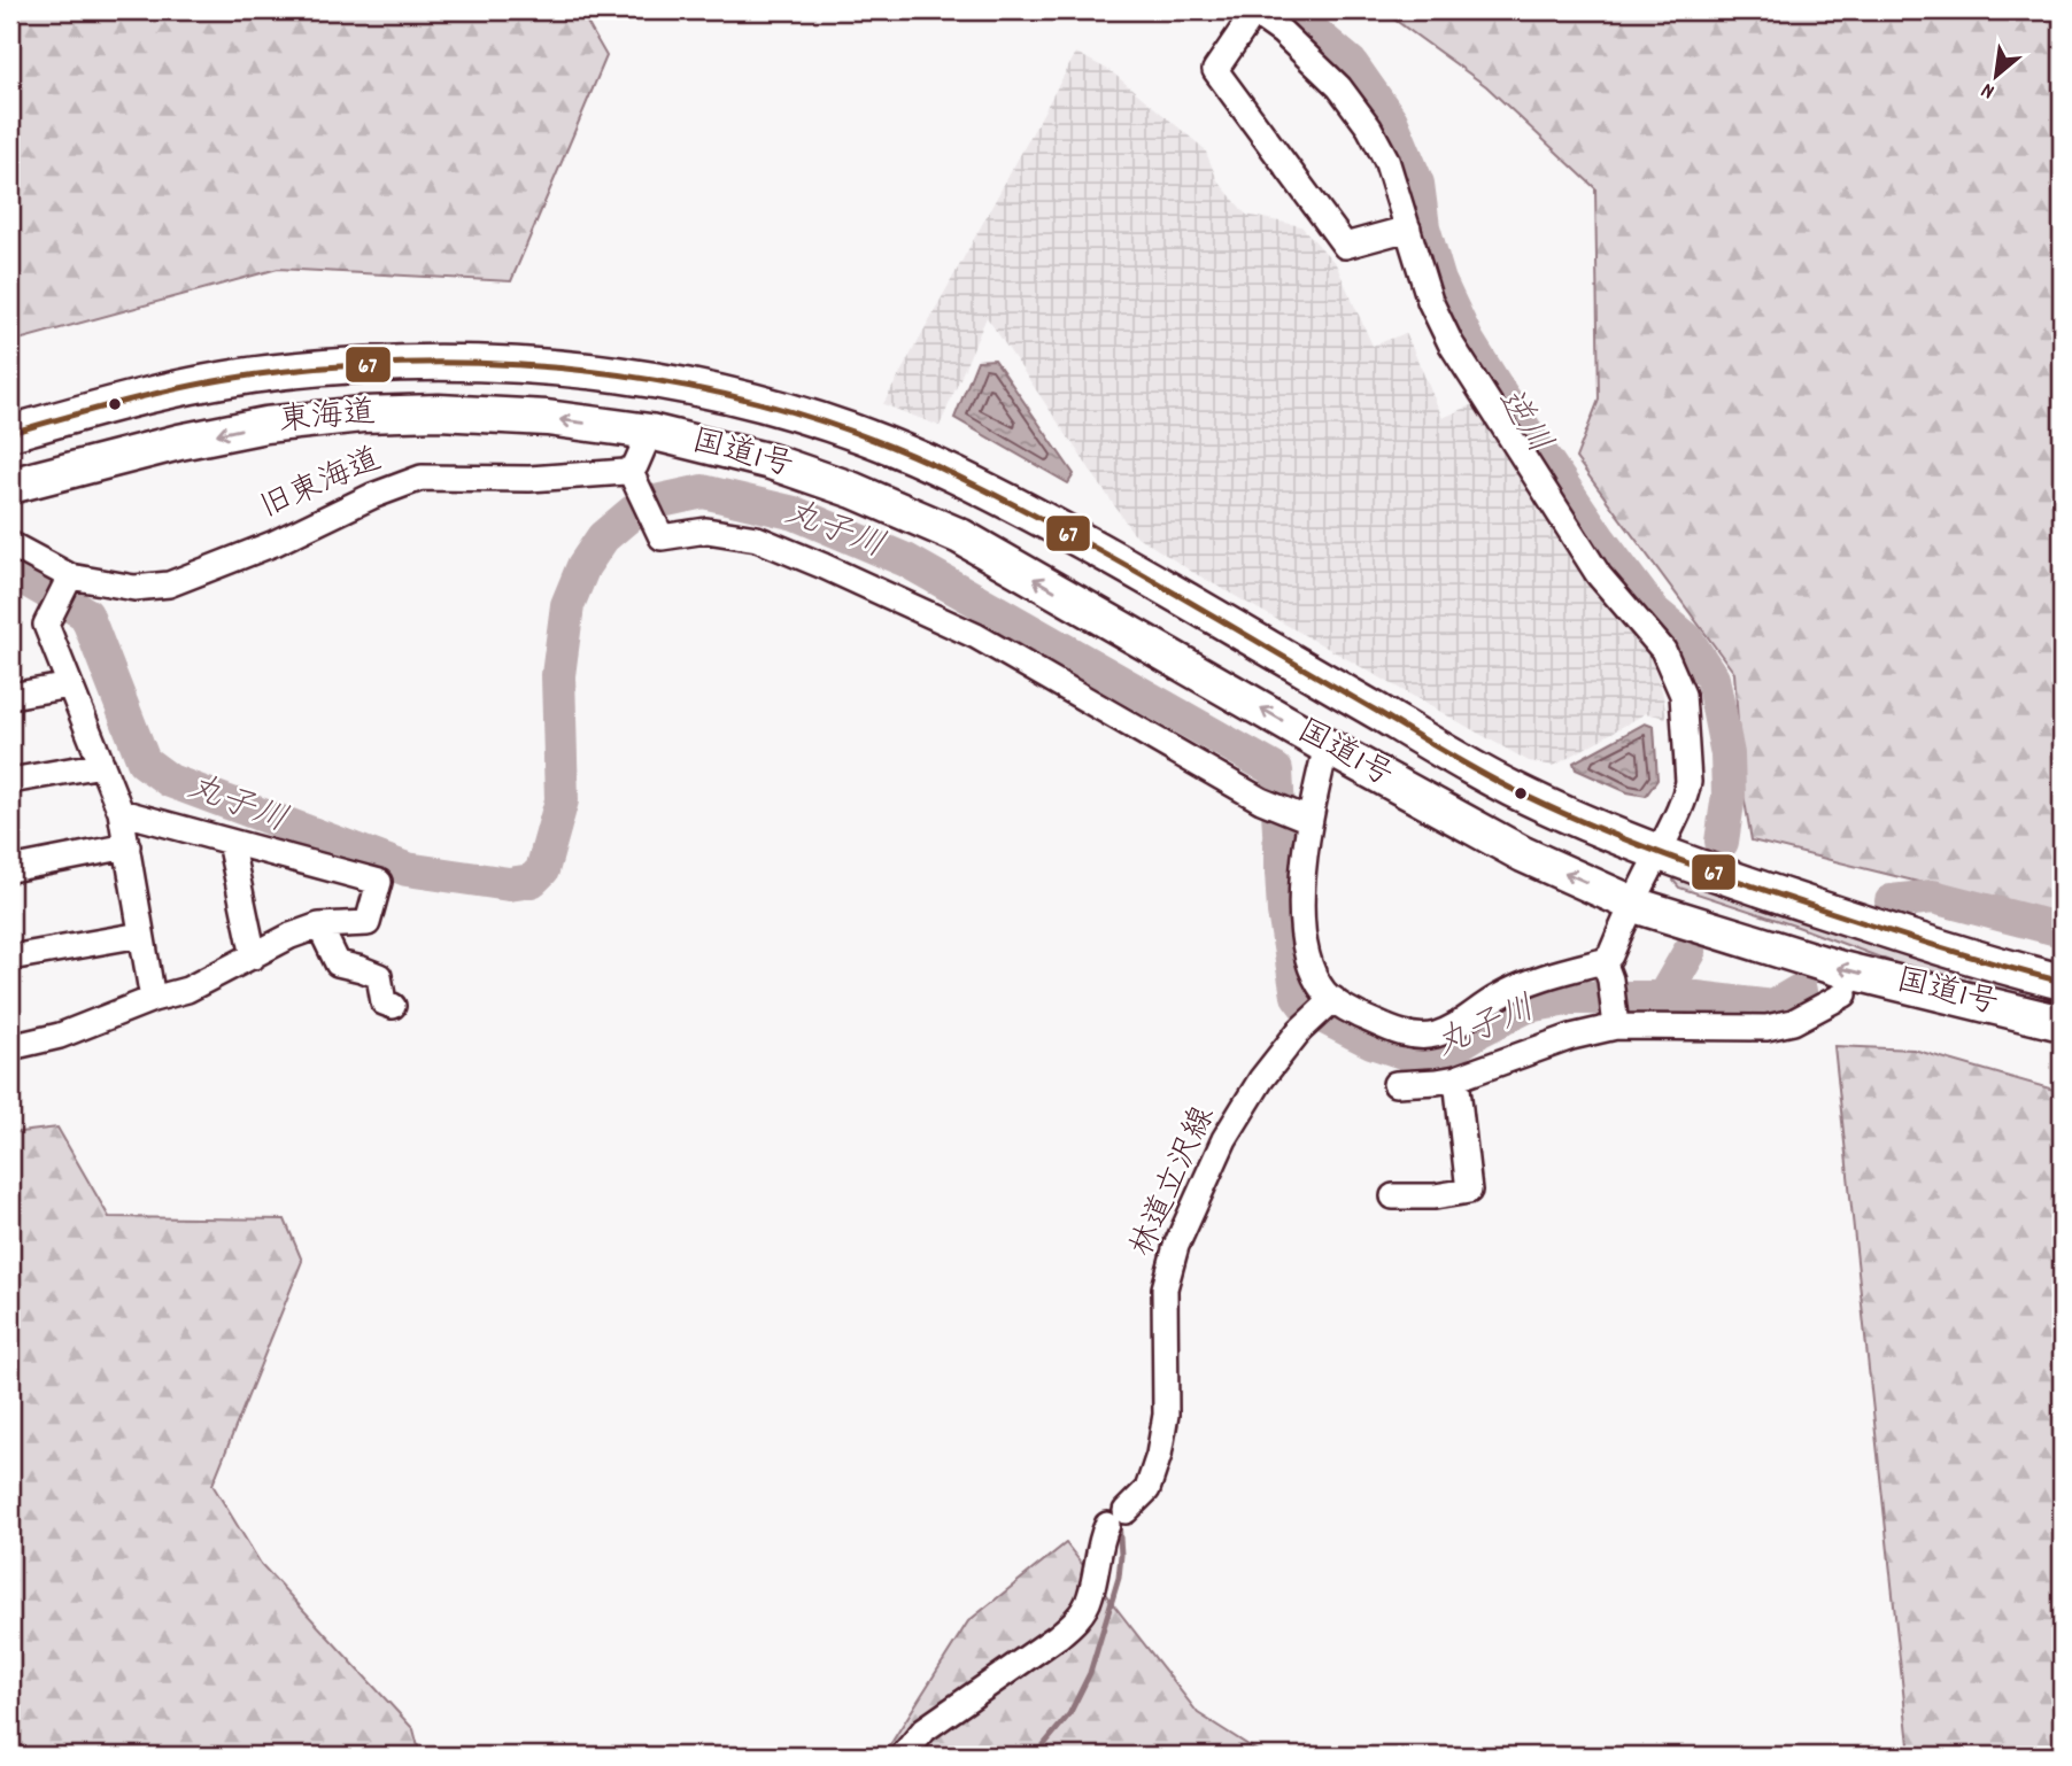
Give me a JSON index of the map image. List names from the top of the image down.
{
  "streets": {
    "highway": ["東海道", "国道1号"],
    "street": ["旧東海道", "林道立沢線"]
  },
  "crossings": [
    ["東海道", "国道1号"]
  ],
  "one_way": ["東海道"],
  "water": ["逆川", "丸子川"],
  "lines": ["transit line 67"],
  "north": "bottom left"
}
